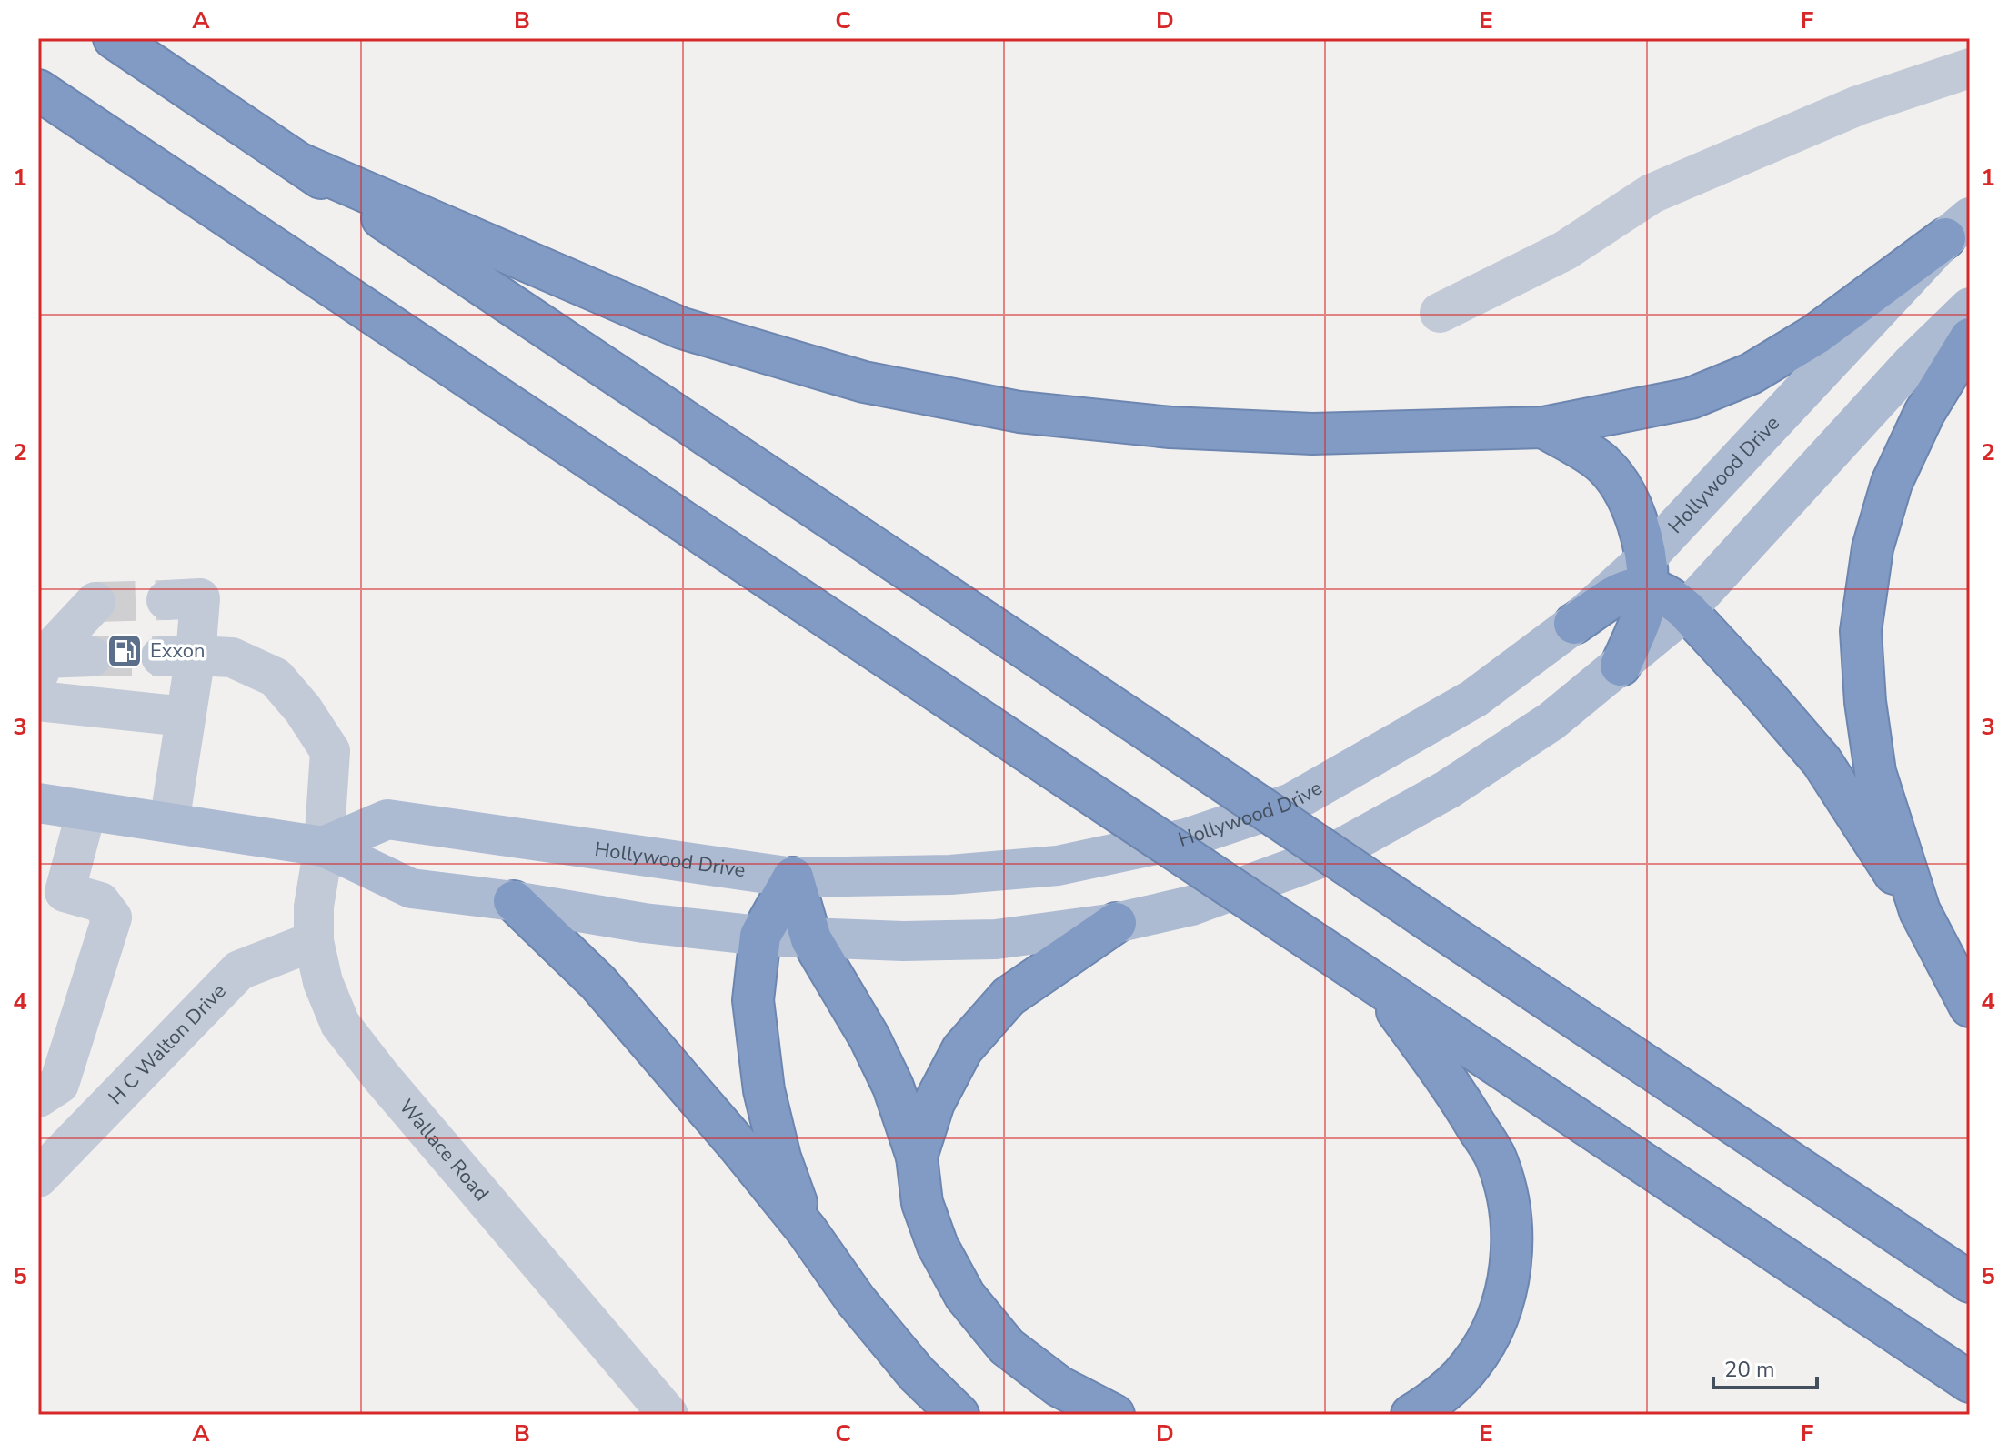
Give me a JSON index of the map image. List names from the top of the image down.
{
  "streets": {
    "main road": ["Hollywood Drive"],
    "street": ["H C Walton Drive", "Wallace Road"]
  },
  "crossings": [
    ["Hollywood Drive", "Wallace Road"],
    ["H C Walton Drive", "Wallace Road"]
  ],
  "places": {
    "fuel station": ["Exxon"]
  },
  "scale_bar": "20 m",
  "grid": {
    "columns": [
      "A",
      "B",
      "C",
      "D",
      "E",
      "F"
    ],
    "rows": [
      "1",
      "2",
      "3",
      "4",
      "5"
    ]
  }
}
